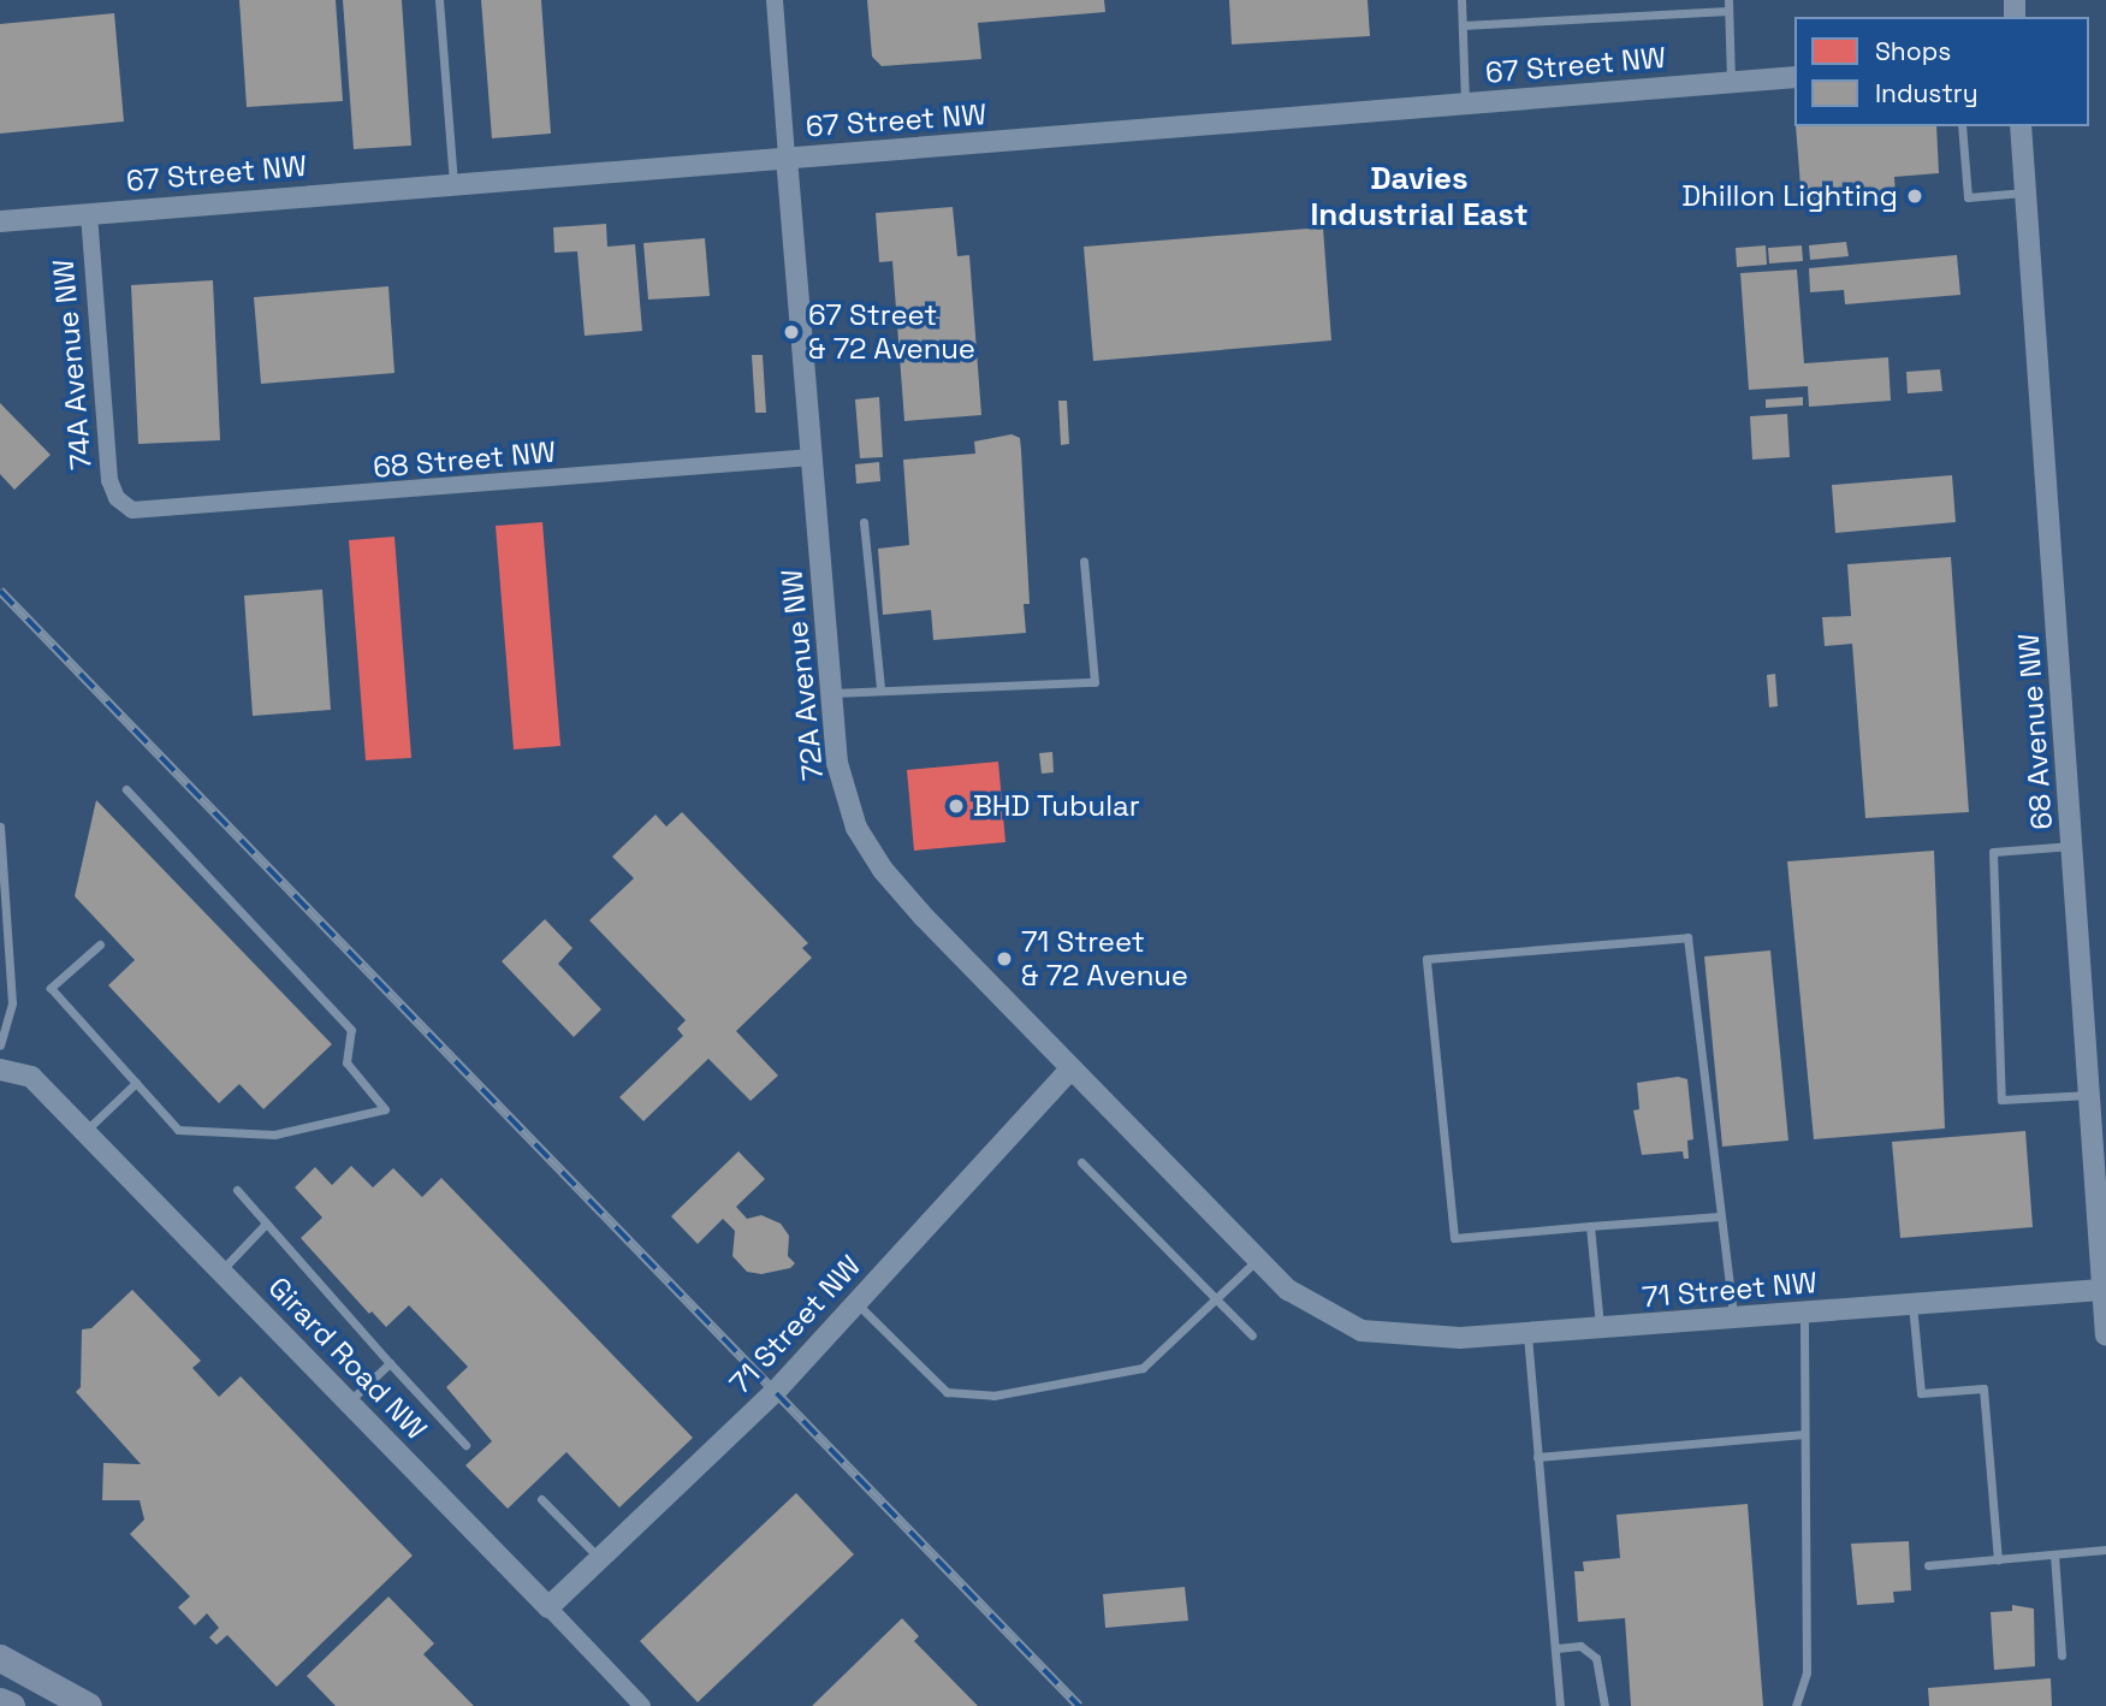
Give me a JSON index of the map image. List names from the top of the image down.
{
  "streets": {
    "street": [
      "67 Street NW",
      "74A Avenue NW",
      "68 Street NW",
      "72A Avenue NW",
      "68 Avenue NW",
      "71 Street NW",
      "Girard Road NW"
    ]
  },
  "crossings": [
    ["67 Street NW", "74A Avenue NW"],
    ["67 Street NW", "72A Avenue NW"],
    ["74A Avenue NW", "68 Street NW"],
    ["68 Street NW", "72A Avenue NW"],
    ["72A Avenue NW", "71 Street NW"],
    ["68 Avenue NW", "71 Street NW"],
    ["71 Street NW", "Girard Road NW"]
  ],
  "districts": ["Davies Industrial East"],
  "places": [
    "Dhillon Lighting",
    "67 Street & 72 Avenue",
    "BHD Tubular",
    "71 Street & 72 Avenue"
  ],
  "legend": ["Shops", "Industry"]
}
